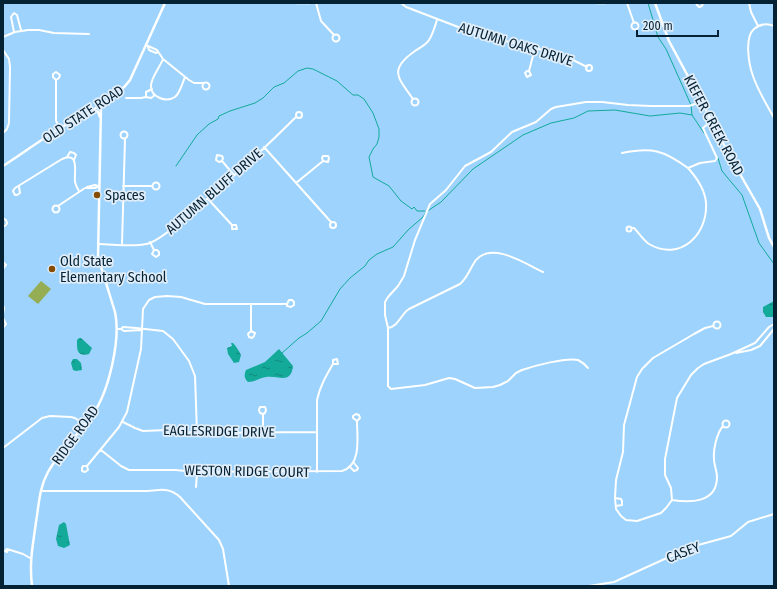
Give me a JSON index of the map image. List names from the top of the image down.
{
  "streets": {
    "street": [
      "AUTUMN OAKS DRIVE",
      "OLD STATE ROAD",
      "KIEFER CREEK ROAD",
      "AUTUMN BLUFF DRIVE",
      "EAGLESRIDGE DRIVE",
      "RIDGE ROAD",
      "WESTON RIDGE COURT",
      "CASEY"
    ]
  },
  "crossings": [
    ["OLD STATE ROAD", "RIDGE ROAD"],
    ["AUTUMN BLUFF DRIVE", "RIDGE ROAD"]
  ],
  "places": ["Spaces", "Old State Elementary School"],
  "scale_bar": "200 m"
}
